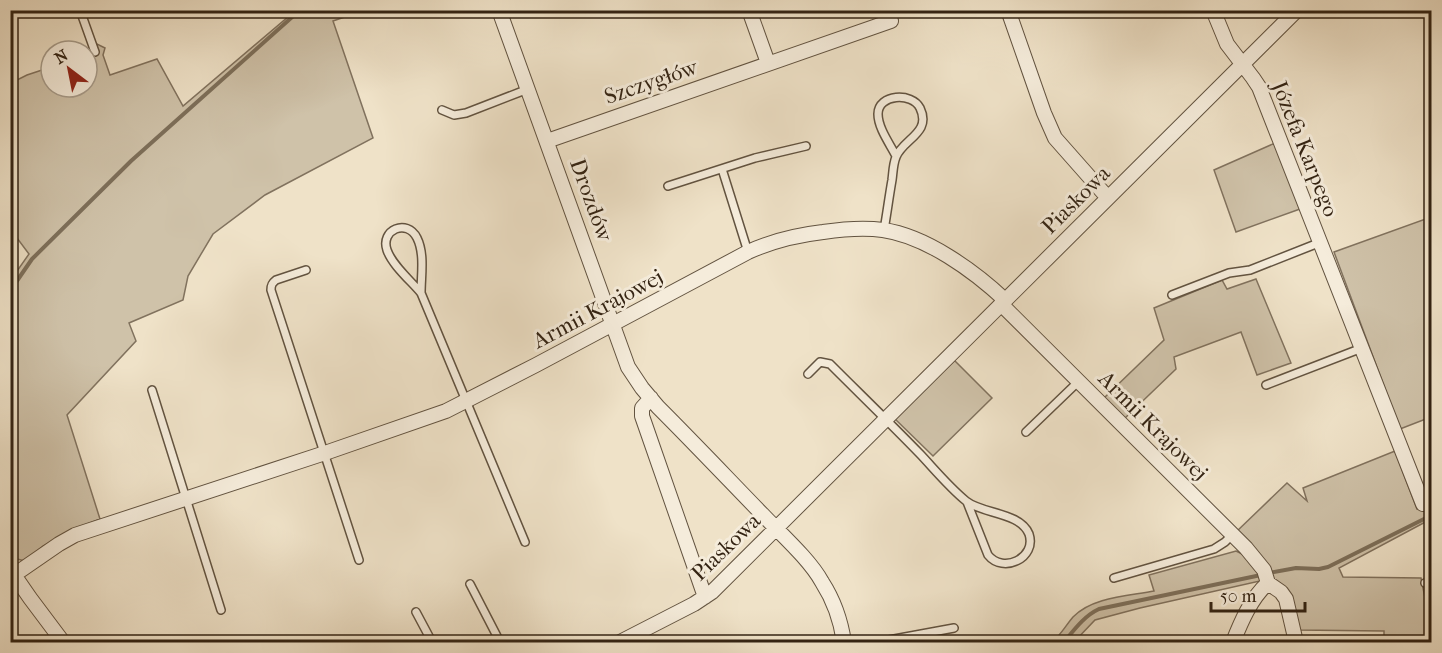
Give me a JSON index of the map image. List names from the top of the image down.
{
  "streets": {
    "street": [
      "Szczygłów",
      "Józefa Karpego",
      "Drozdów",
      "Piaskowa",
      "Armii Krajowej"
    ]
  },
  "crossings": [
    ["Szczygłów", "Drozdów"],
    ["Józefa Karpego", "Piaskowa"],
    ["Drozdów", "Piaskowa"],
    ["Drozdów", "Armii Krajowej"],
    ["Piaskowa", "Armii Krajowej"]
  ],
  "scale_bar": "50 m",
  "north": "top left"
}
